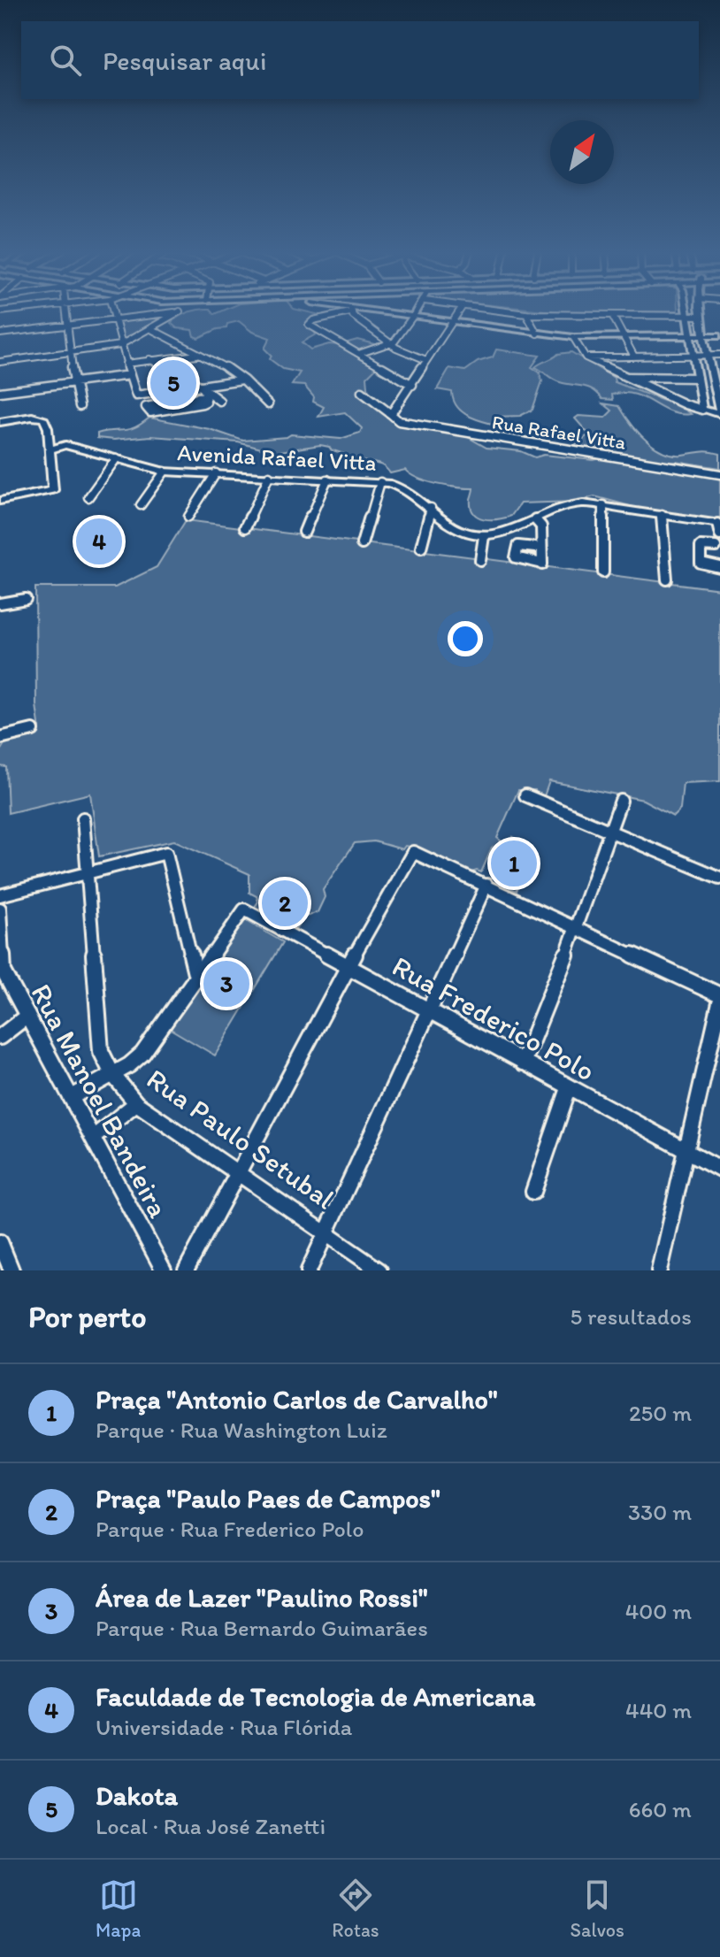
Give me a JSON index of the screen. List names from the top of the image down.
{
  "streets": {
    "main road": ["Avenida Rafael Vitta"],
    "street": [
      "Rua Rafael Vitta",
      "Rua Frederico Polo",
      "Rua Manoel Bandeira",
      "Rua Paulo Setubal"
    ]
  },
  "north": "top right",
  "page": {
    "search": "Pesquisar aqui",
    "pins": [
      "5",
      "4",
      "1",
      "2",
      "3"
    ],
    "heading": ["Por perto", "5 resultados"],
    "list": [
      {
        "mark": "1",
        "name": "Praça \"Antonio Carlos de Carvalho\"",
        "note": "Parque · Rua Washington Luiz",
        "value": "250 m"
      },
      {
        "mark": "2",
        "name": "Praça \"Paulo Paes de Campos\"",
        "note": "Parque · Rua Frederico Polo",
        "value": "330 m"
      },
      {
        "mark": "3",
        "name": "Área de Lazer \"Paulino Rossi\"",
        "note": "Parque · Rua Bernardo Guimarães",
        "value": "400 m"
      },
      {
        "mark": "4",
        "name": "Faculdade de Tecnologia de Americana",
        "note": "Universidade · Rua Flórida",
        "value": "440 m"
      },
      {
        "mark": "5",
        "name": "Dakota",
        "note": "Local · Rua José Zanetti",
        "value": "660 m"
      }
    ],
    "nav": ["Mapa", "Rotas", "Salvos"]
  }
}
